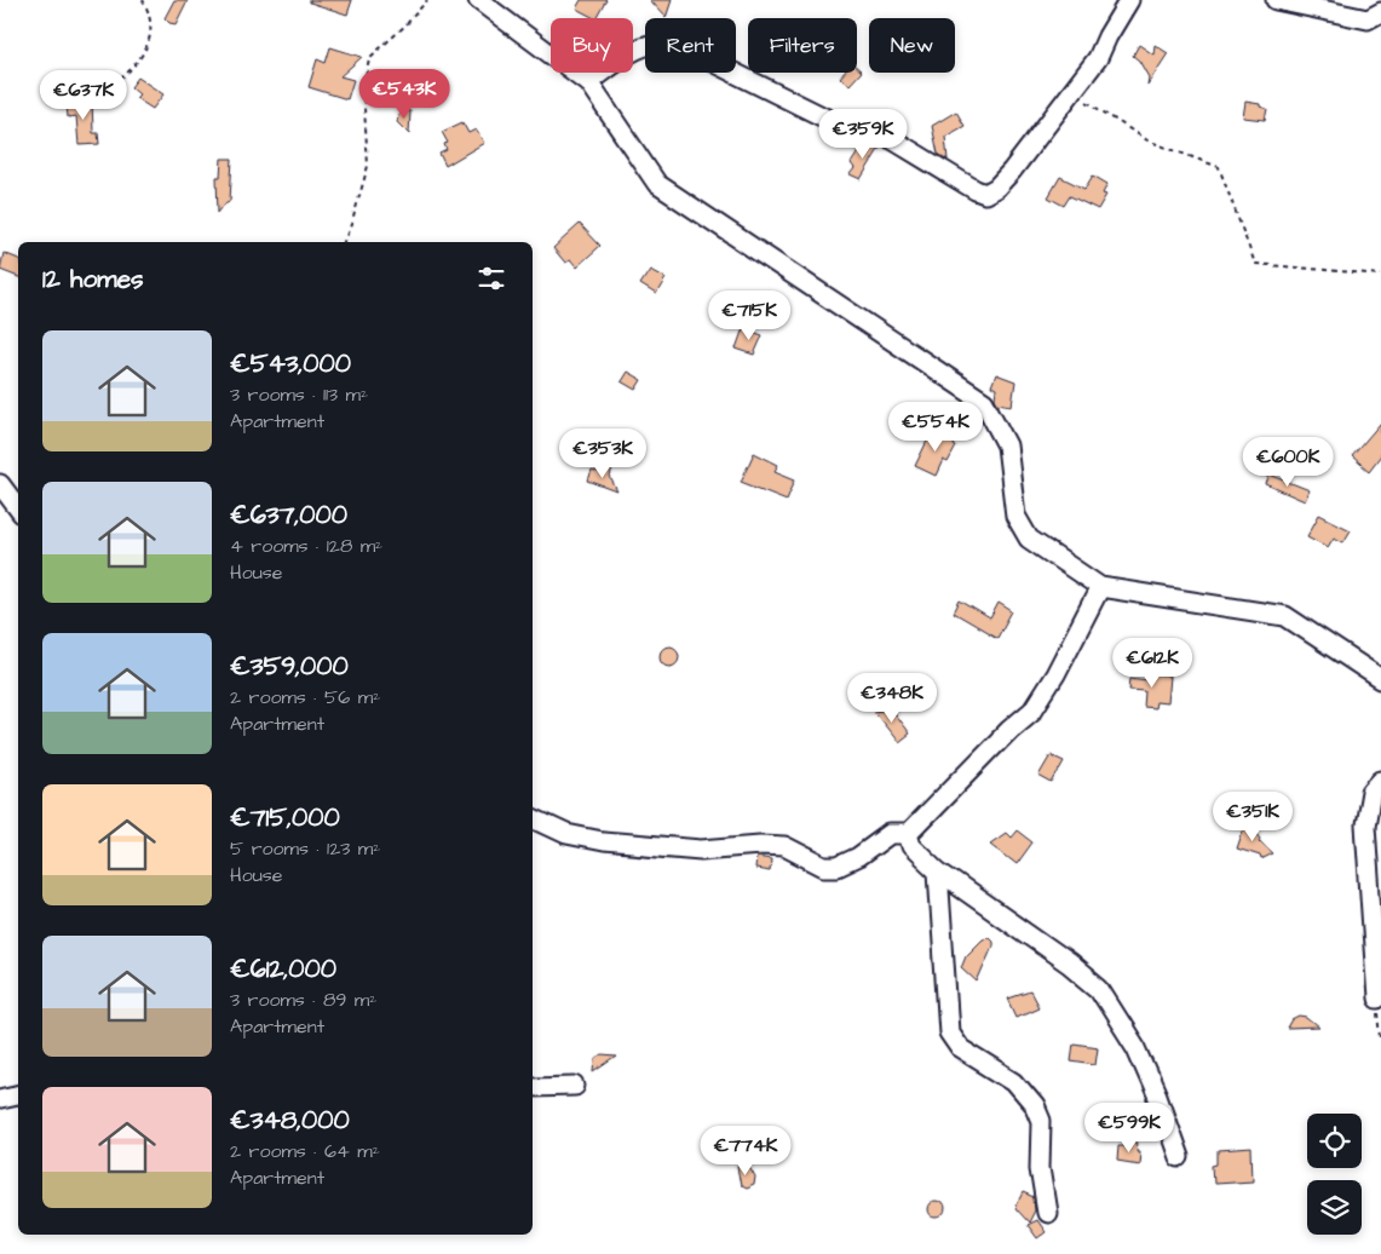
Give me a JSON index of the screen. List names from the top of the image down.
{
  "page": {
    "chip": [
      "Buy",
      "Rent",
      "Filters",
      "New"
    ],
    "price": [
      "€543K",
      "€637K",
      "€359K",
      "€715K",
      "€554K",
      "€353K",
      "€600K",
      "€612K",
      "€348K",
      "€351K",
      "€599K",
      "€774K"
    ],
    "heading": "12 homes",
    "list": [
      {
        "name": "€543,000",
        "note": "3 rooms · 113 m² · Apartment"
      },
      {
        "name": "€637,000",
        "note": "4 rooms · 128 m² · House"
      },
      {
        "name": "€359,000",
        "note": "2 rooms · 56 m² · Apartment"
      },
      {
        "name": "€715,000",
        "note": "5 rooms · 123 m² · House"
      },
      {
        "name": "€612,000",
        "note": "3 rooms · 89 m² · Apartment"
      },
      {
        "name": "€348,000",
        "note": "2 rooms · 64 m² · Apartment"
      }
    ]
  }
}
